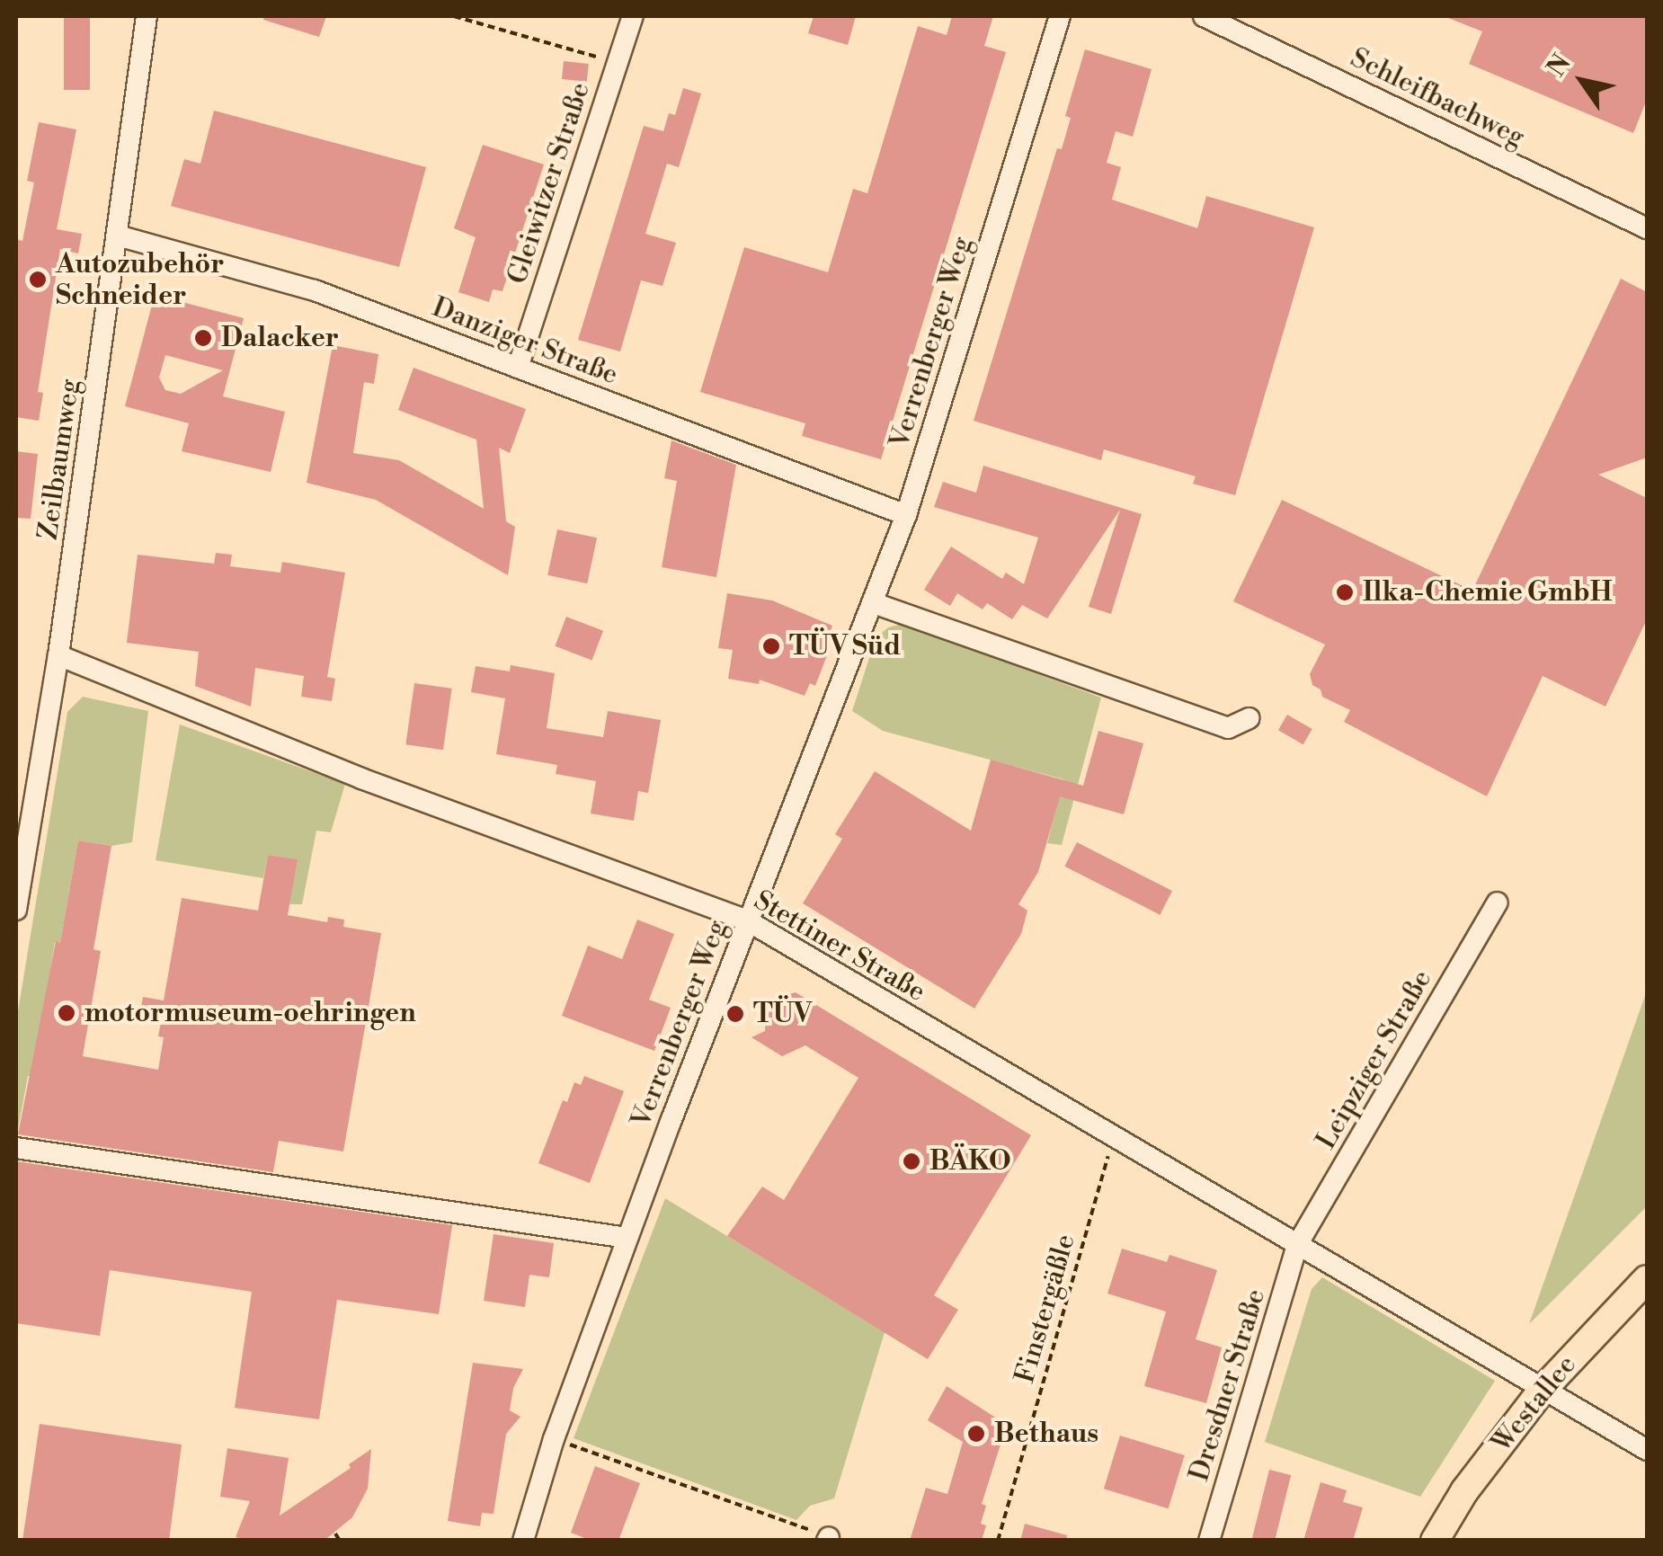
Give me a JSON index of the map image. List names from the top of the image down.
{
  "streets": {
    "main road": ["Westallee"],
    "street": [
      "Schleifbachweg",
      "Gleiwitzer Straße",
      "Danziger Straße",
      "Verrenberger Weg",
      "Zeilbaumweg",
      "Stettiner Straße",
      "Leipziger Straße",
      "Dresdner Straße"
    ],
    "path": ["Finstergäßle"]
  },
  "crossings": [
    ["Gleiwitzer Straße", "Danziger Straße"],
    ["Danziger Straße", "Verrenberger Weg"],
    ["Danziger Straße", "Zeilbaumweg"],
    ["Verrenberger Weg", "Stettiner Straße"],
    ["Zeilbaumweg", "Stettiner Straße"],
    ["Stettiner Straße", "Leipziger Straße"],
    ["Stettiner Straße", "Finstergäßle"],
    ["Stettiner Straße", "Dresdner Straße"],
    ["Stettiner Straße", "Westallee"],
    ["Leipziger Straße", "Dresdner Straße"]
  ],
  "places": [
    "Autozubehör Schneider",
    "Dalacker",
    "Ilka-Chemie GmbH",
    "TÜV Süd",
    "motormuseum-oehringen",
    "TÜV",
    "BÄKO",
    "Bethaus"
  ],
  "north": "top left"
}
